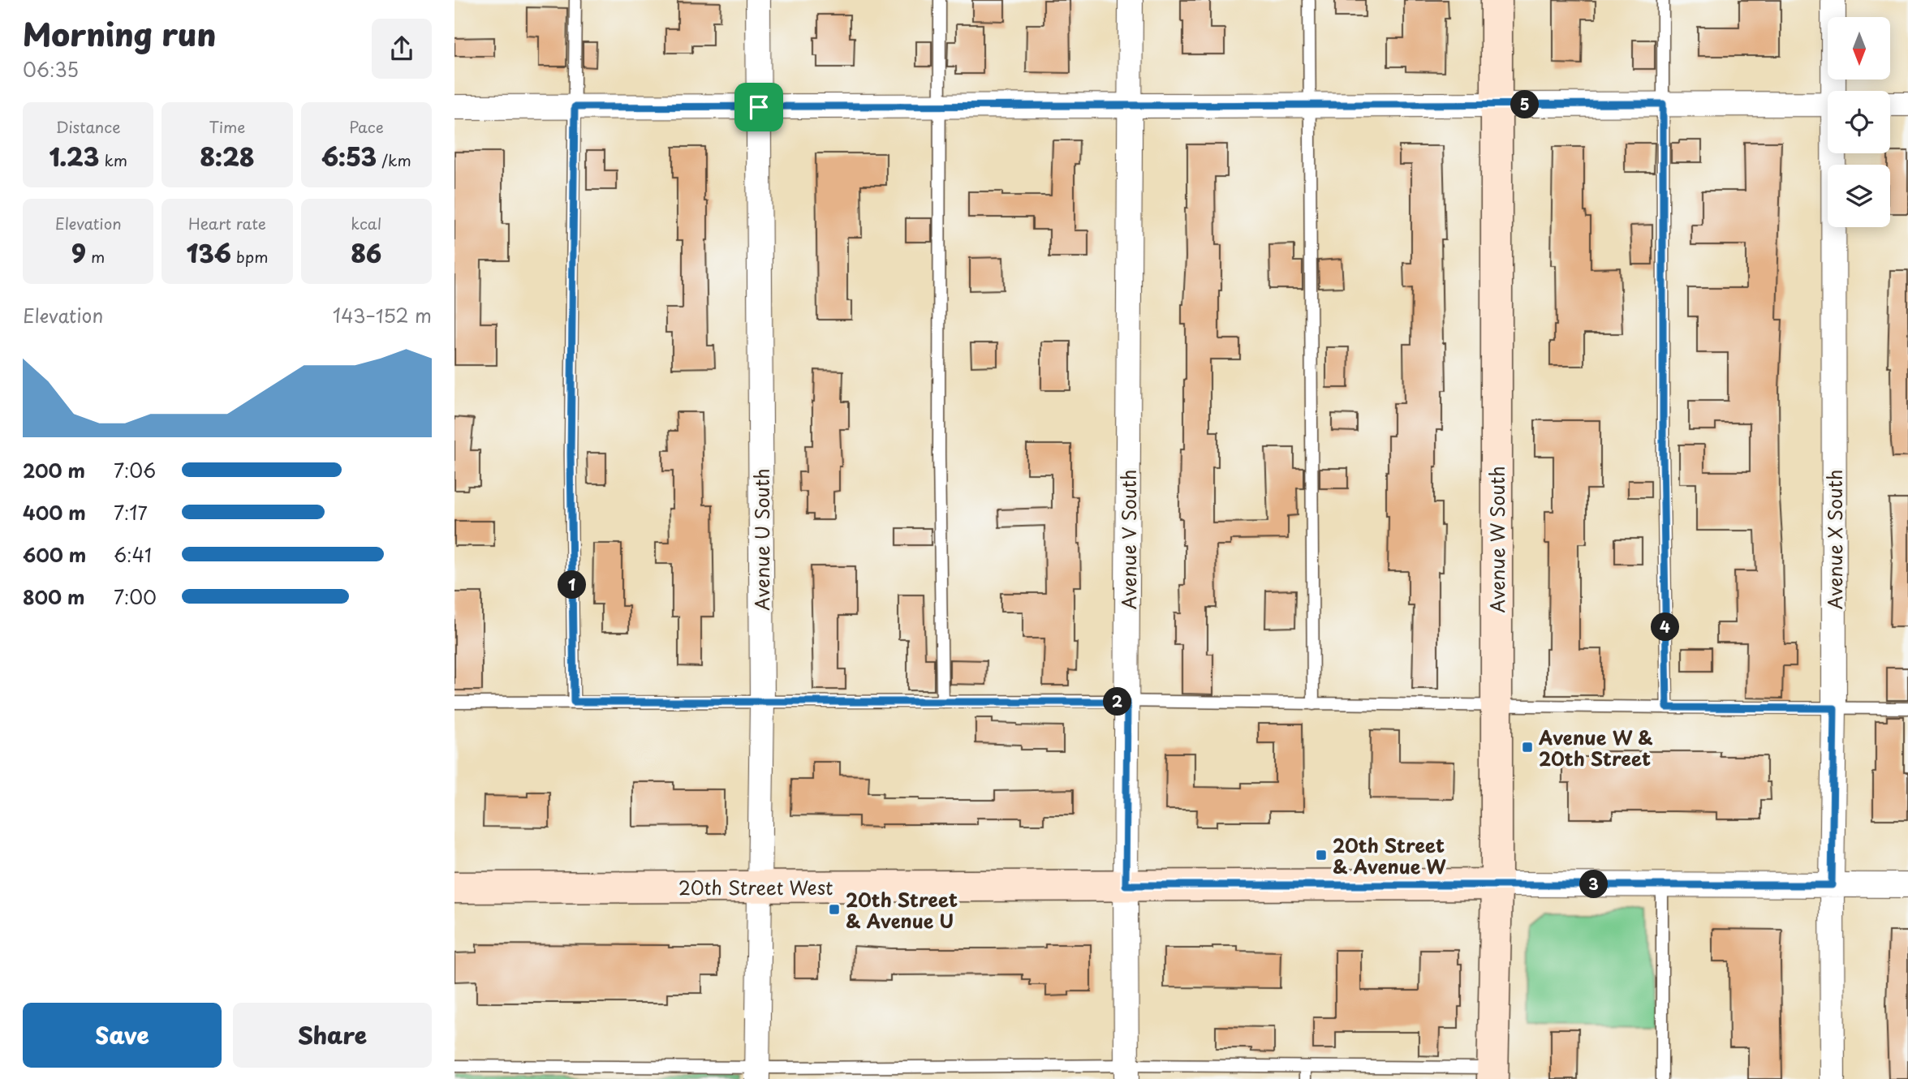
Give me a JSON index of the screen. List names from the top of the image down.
{
  "streets": {
    "main road": ["Avenue W South", "20th Street West"],
    "street": ["Avenue U South", "Avenue V South", "Avenue X South"]
  },
  "crossings": [
    ["Avenue U South", "20th Street West"],
    ["Avenue V South", "20th Street West"],
    ["Avenue W South", "20th Street West"],
    ["Avenue X South", "20th Street West"]
  ],
  "places": {
    "transit": ["Avenue W & 20th Street", "20th Street & Avenue W", "20th Street & Avenue U"]
  },
  "north": "bottom",
  "page": {
    "heading": ["Morning run", "06:35"],
    "pins": [
      "5",
      "1",
      "4",
      "2",
      "3"
    ],
    "stats": [
      ["Distance", "1.23 km"],
      ["Time", "8:28"],
      ["Pace", "6:53 /km"],
      ["Elevation", "9 m"],
      ["Heart rate", "136 bpm"],
      ["kcal", "86"]
    ],
    "chart": ["Elevation", "143–152 m"],
    "list": [
      {
        "name": "200 m",
        "note": "7:06"
      },
      {
        "name": "400 m",
        "note": "7:17"
      },
      {
        "name": "600 m",
        "note": "6:41"
      },
      {
        "name": "800 m",
        "note": "7:00"
      }
    ],
    "buttons": ["Save", "Share"]
  }
}
